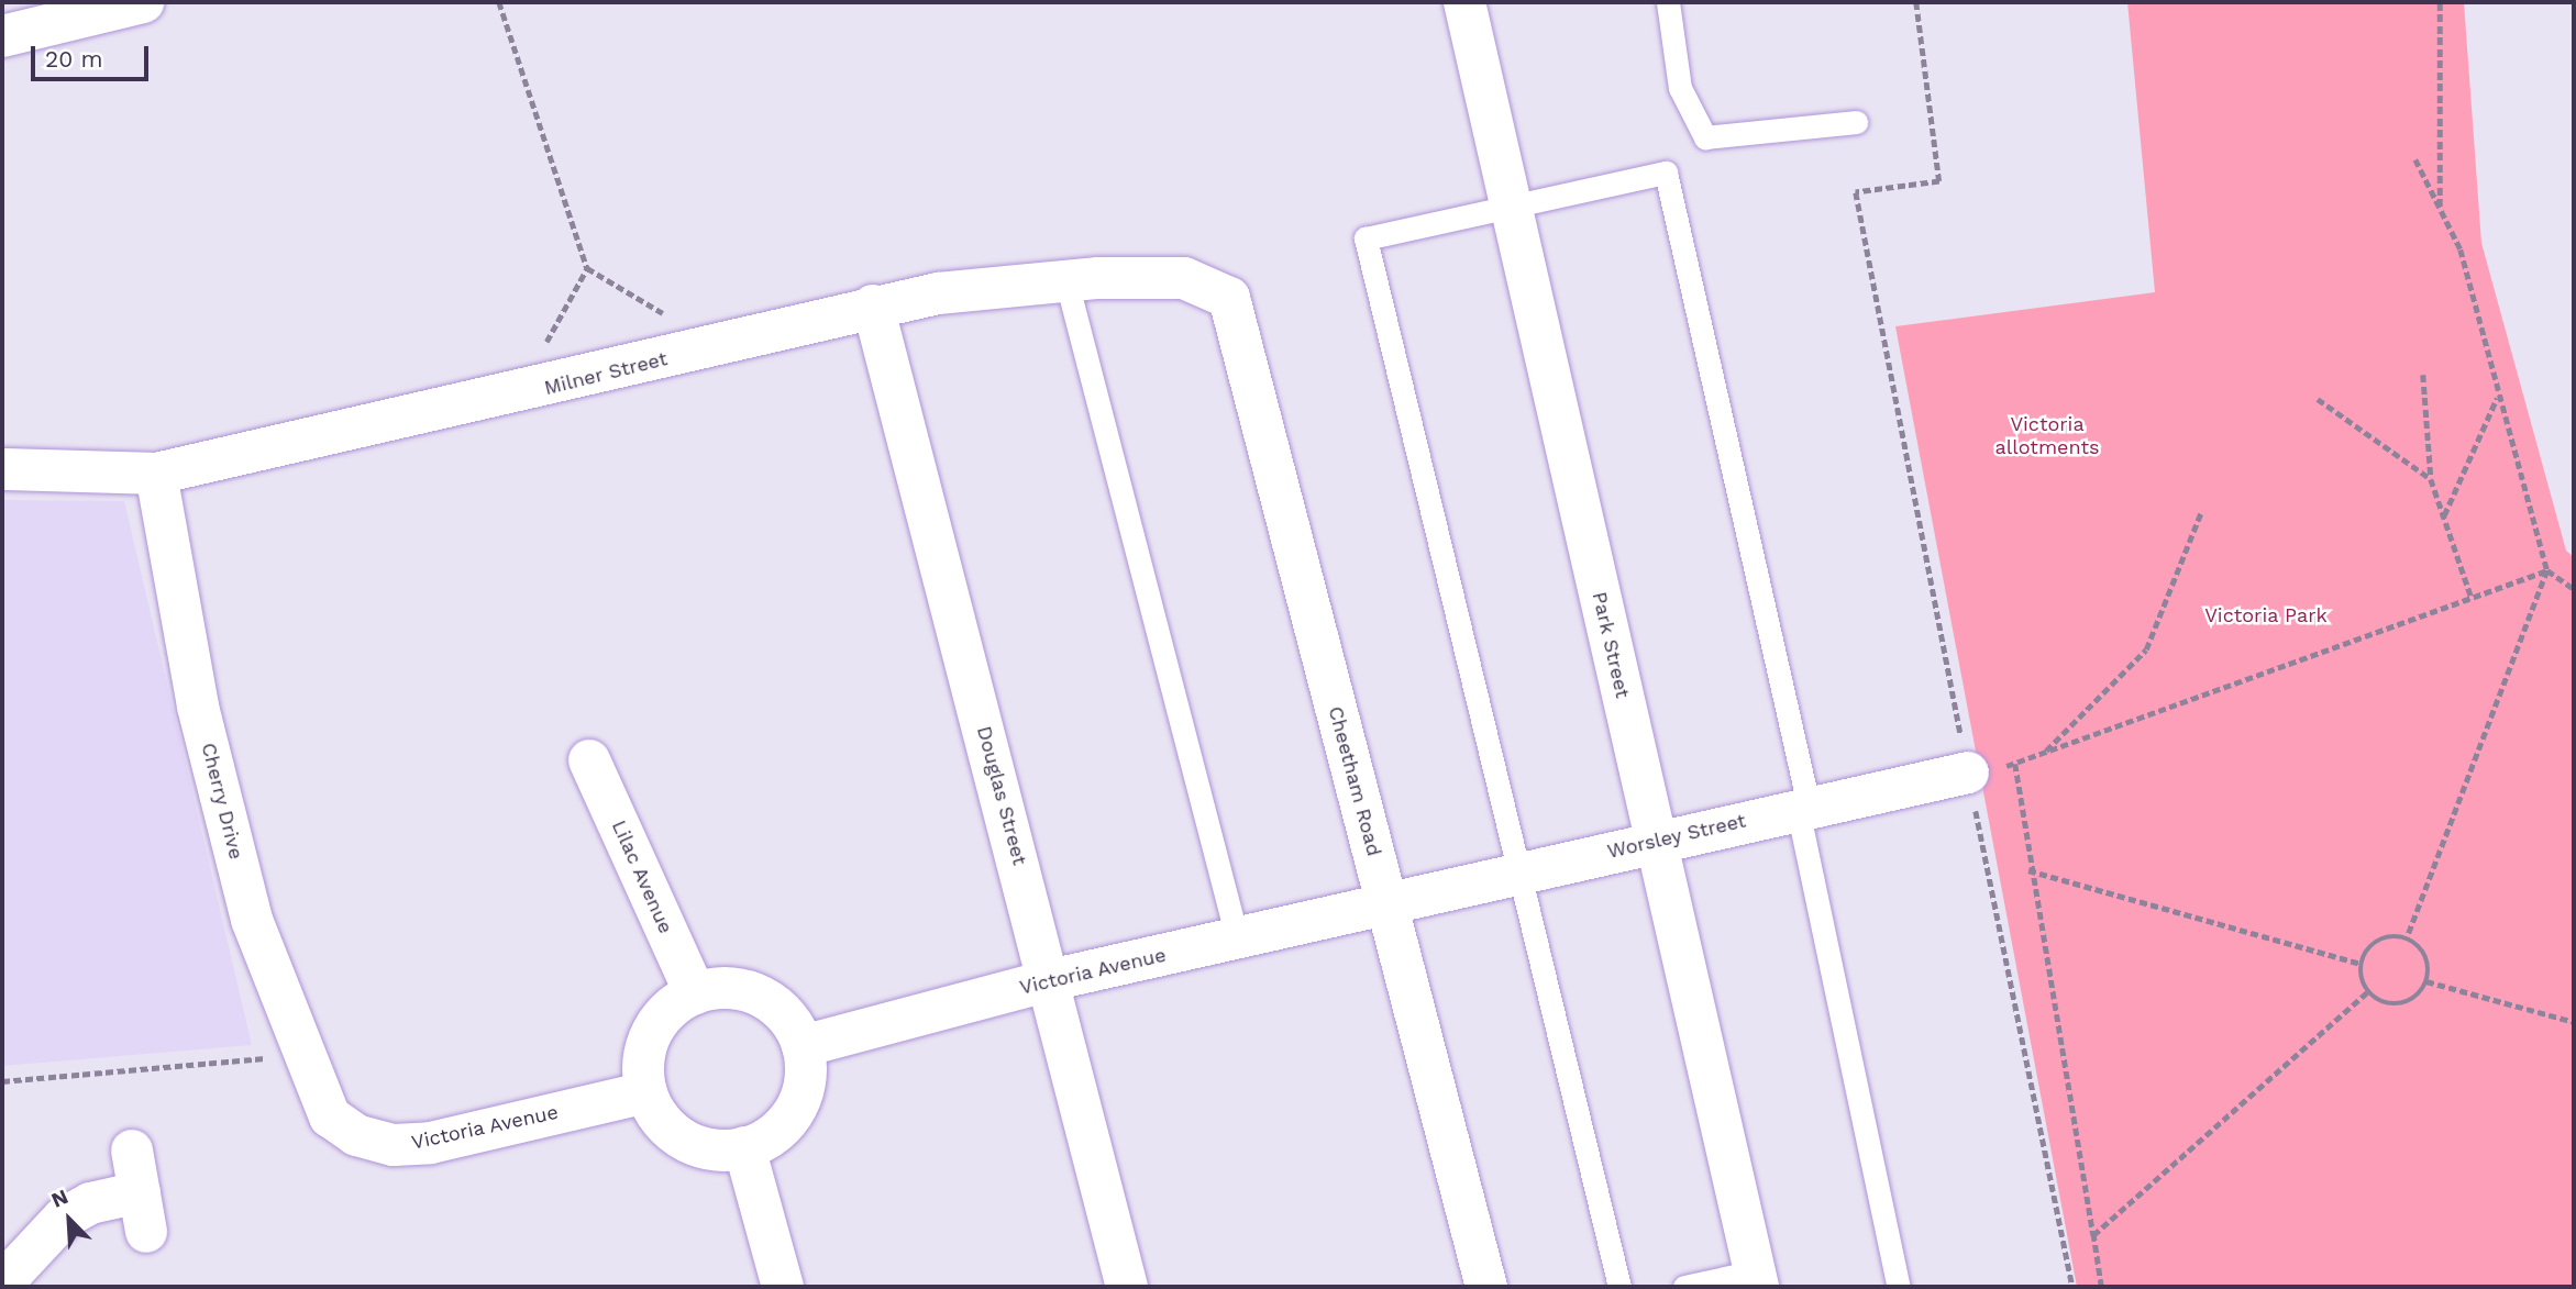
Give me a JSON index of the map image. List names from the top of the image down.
{
  "streets": {
    "street": [
      "Milner Street",
      "Park Street",
      "Cheetham Road",
      "Douglas Street",
      "Cherry Drive",
      "Worsley Street",
      "Lilac Avenue",
      "Victoria Avenue"
    ]
  },
  "crossings": [
    ["Milner Street", "Cheetham Road"],
    ["Milner Street", "Douglas Street"],
    ["Milner Street", "Cherry Drive"],
    ["Park Street", "Worsley Street"],
    ["Cheetham Road", "Worsley Street"],
    ["Cheetham Road", "Victoria Avenue"],
    ["Douglas Street", "Victoria Avenue"],
    ["Cherry Drive", "Victoria Avenue"],
    ["Worsley Street", "Victoria Avenue"],
    ["Lilac Avenue", "Victoria Avenue"]
  ],
  "parks": ["Victoria allotments", "Victoria Park"],
  "scale_bar": "20 m",
  "north": "top left"
}
